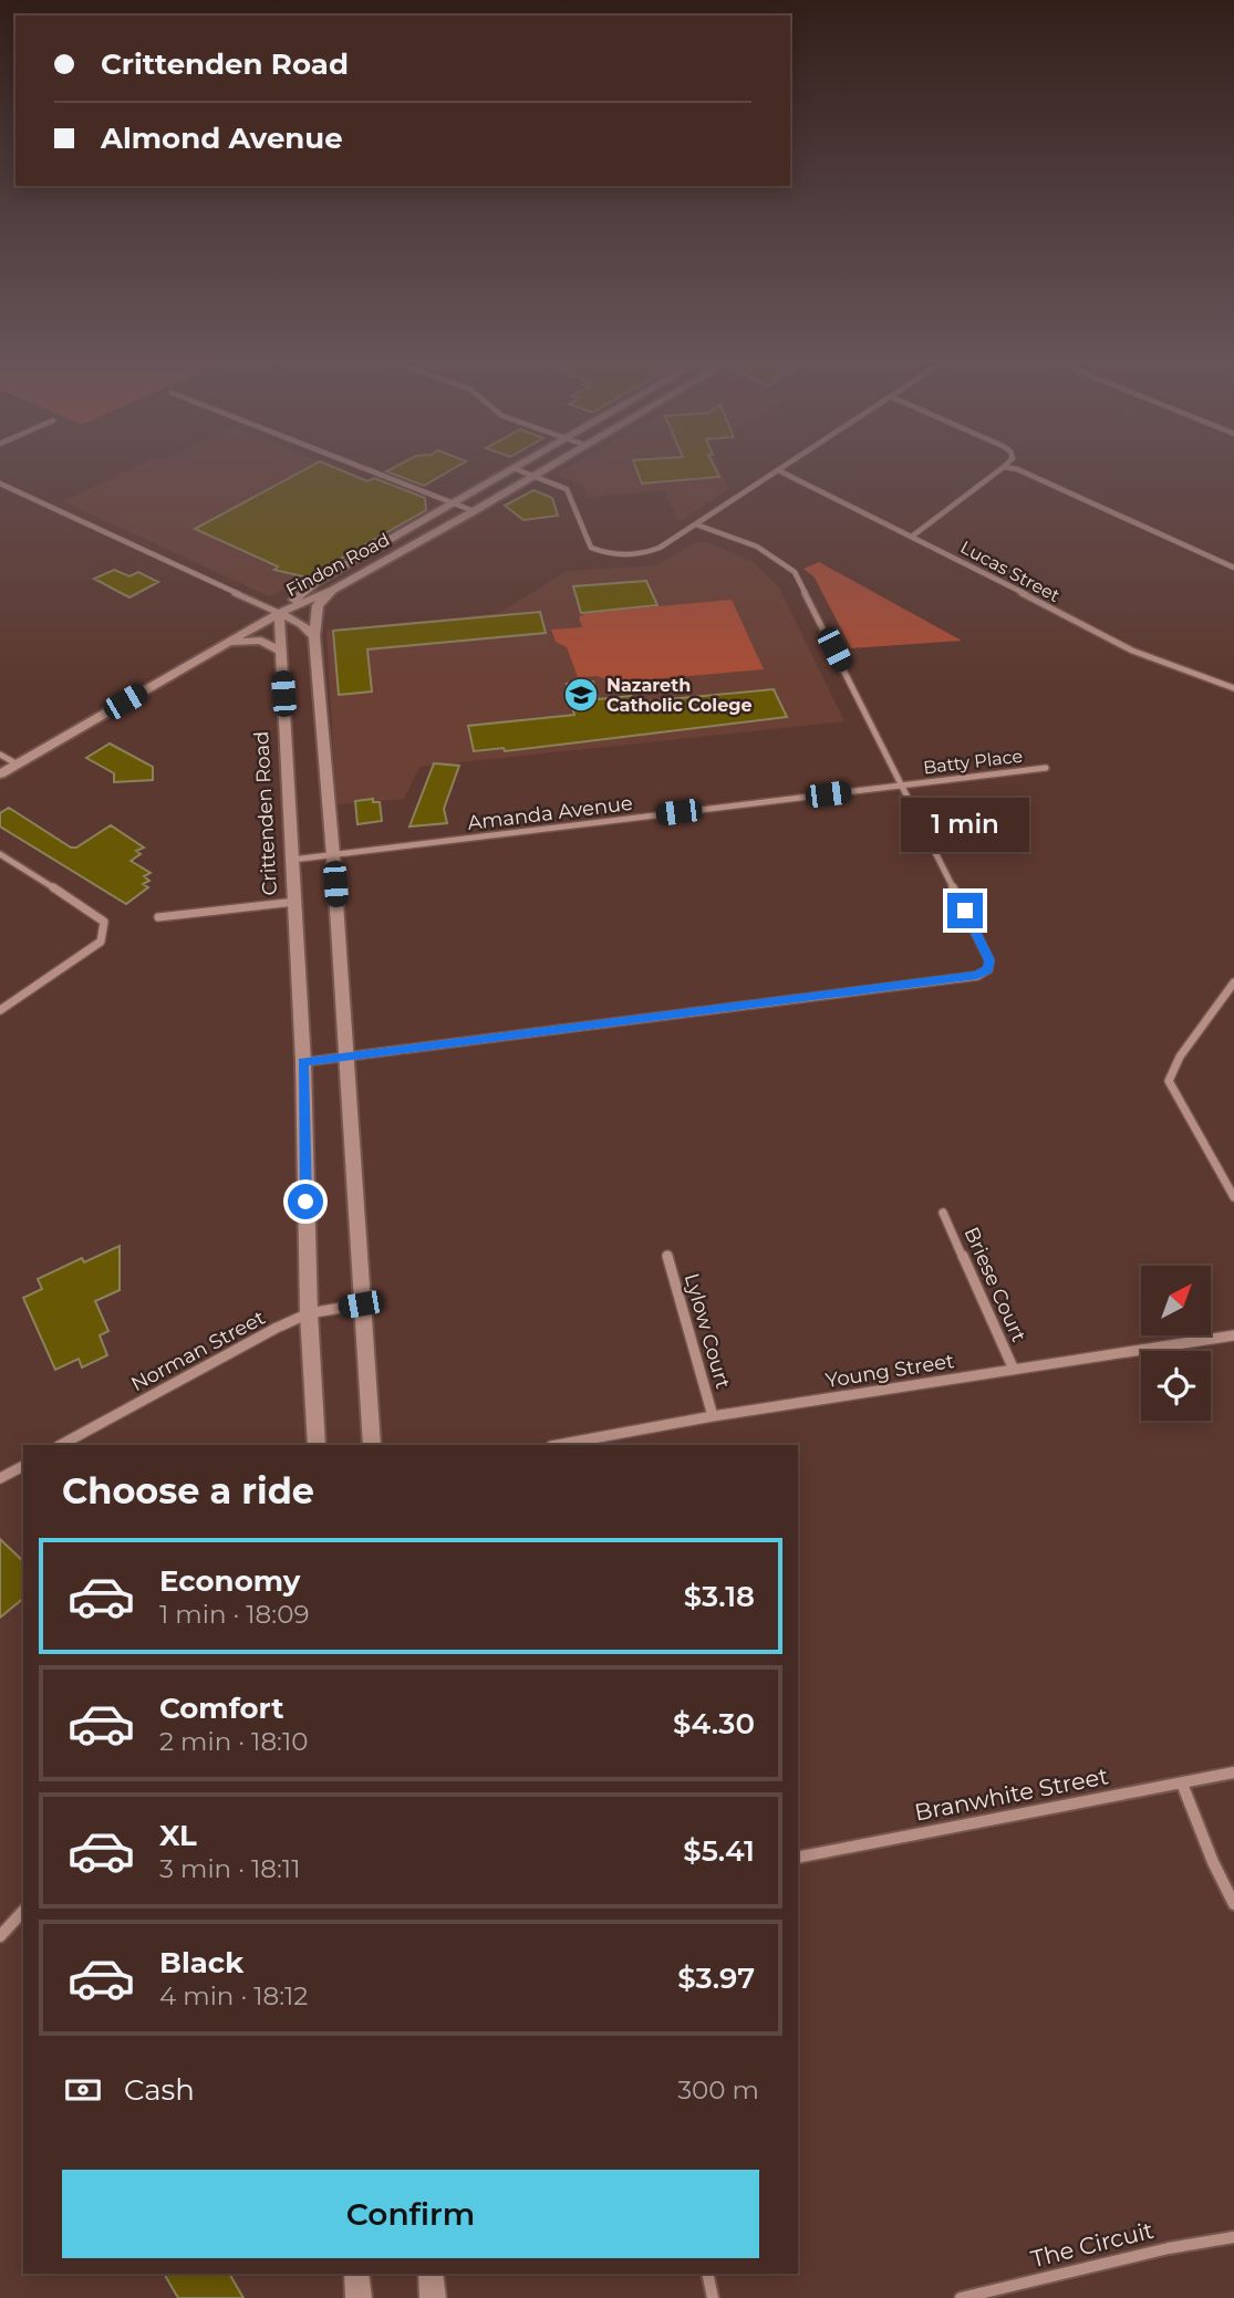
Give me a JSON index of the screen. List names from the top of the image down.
{
  "streets": {
    "main road": ["Findon Road", "Crittenden Road"],
    "street": [
      "Lucas Street",
      "Batty Place",
      "Amanda Avenue",
      "Briese Court",
      "Lylow Court",
      "Norman Street",
      "Young Street",
      "Branwhite Street",
      "The Circuit"
    ]
  },
  "crossings": [
    ["Findon Road", "Crittenden Road"],
    ["Batty Place", "Amanda Avenue"],
    ["Crittenden Road", "Amanda Avenue"],
    ["Crittenden Road", "Norman Street"],
    ["Briese Court", "Young Street"],
    ["Lylow Court", "Young Street"]
  ],
  "places": {
    "school or university": ["Nazareth Catholic Colege"]
  },
  "north": "top right",
  "page": {
    "banner": ["Crittenden Road", "Almond Avenue"],
    "bubble": "1 min",
    "heading": "Choose a ride",
    "list": [
      {
        "name": "Economy",
        "note": "1 min · 18:09",
        "value": "$3.18"
      },
      {
        "name": "Comfort",
        "note": "2 min · 18:10",
        "value": "$4.30"
      },
      {
        "name": "XL",
        "note": "3 min · 18:11",
        "value": "$5.41"
      },
      {
        "name": "Black",
        "note": "4 min · 18:12",
        "value": "$3.97"
      }
    ],
    "pay": ["Cash", "300 m"],
    "buttons": "Confirm"
  }
}
